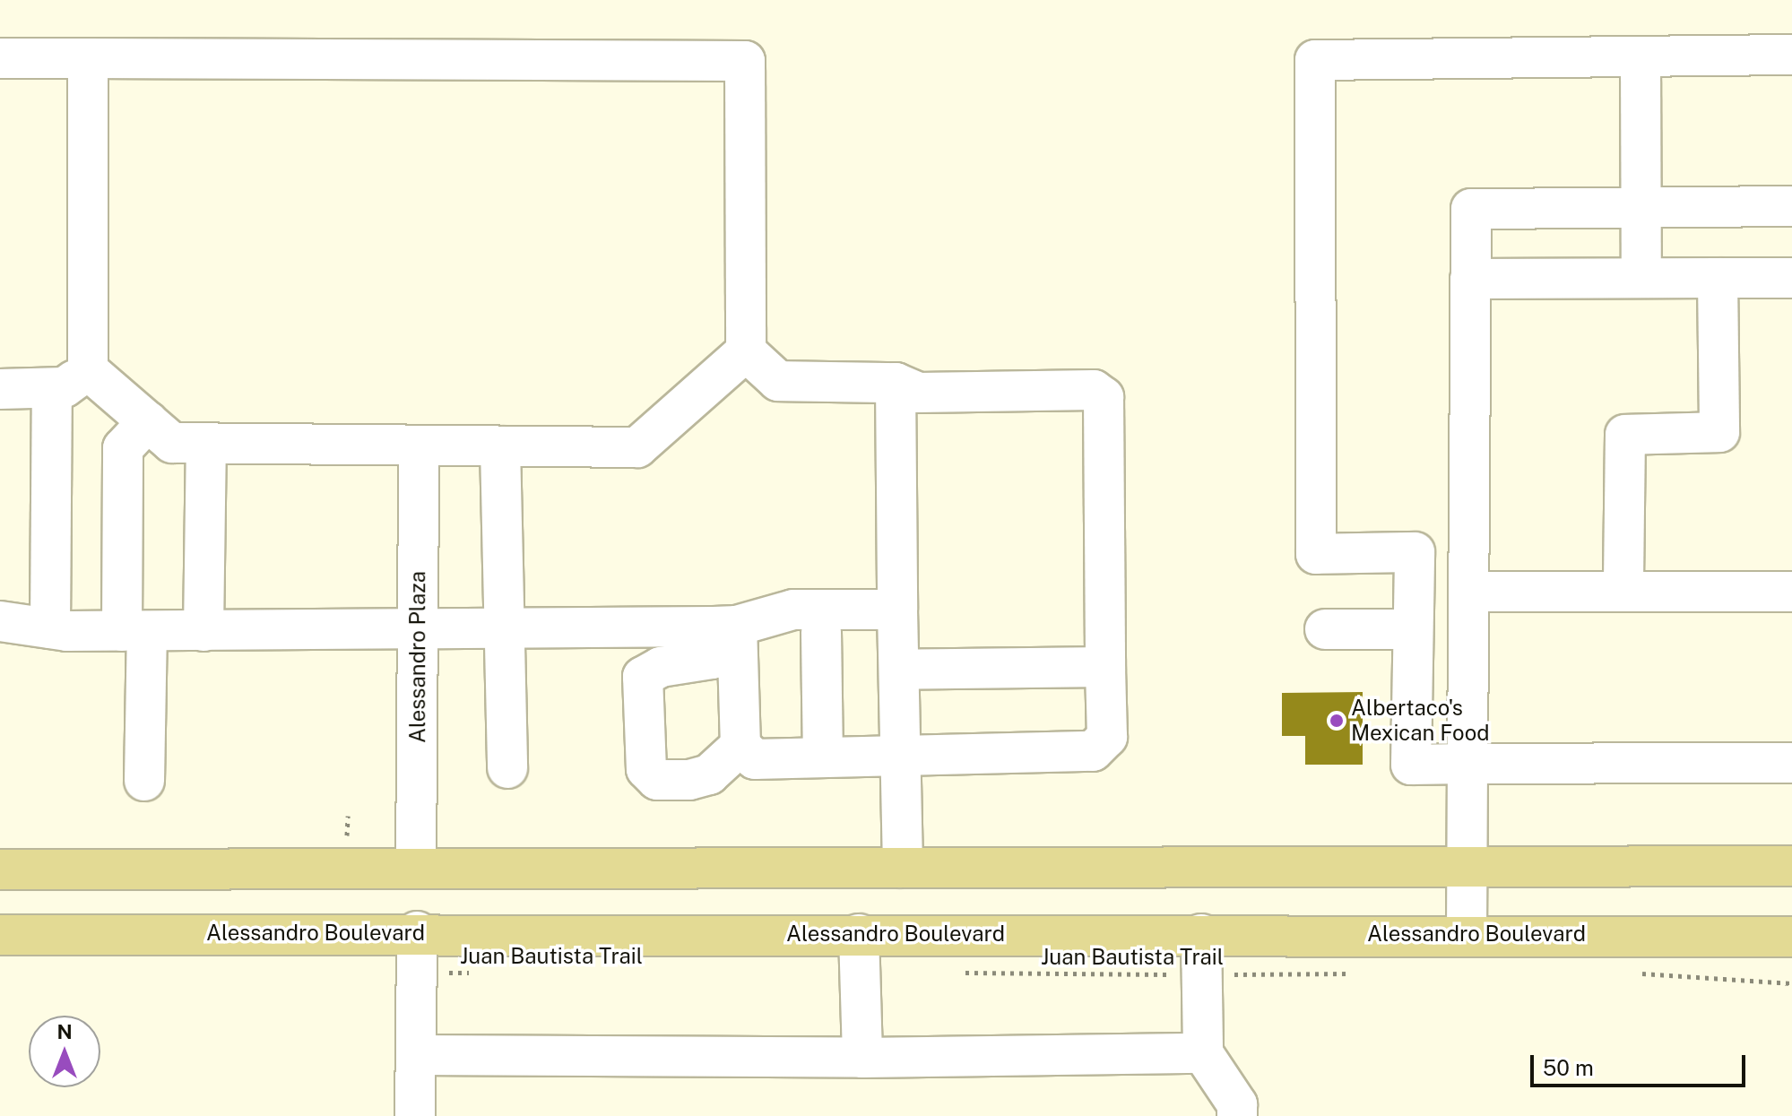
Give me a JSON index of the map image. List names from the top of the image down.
{
  "streets": {
    "main road": ["Alessandro Boulevard"],
    "lane": ["Alessandro Plaza"],
    "path": ["Juan Bautista Trail"]
  },
  "places": ["Albertaco's Mexican Food"],
  "scale_bar": "50 m",
  "north": "top"
}
